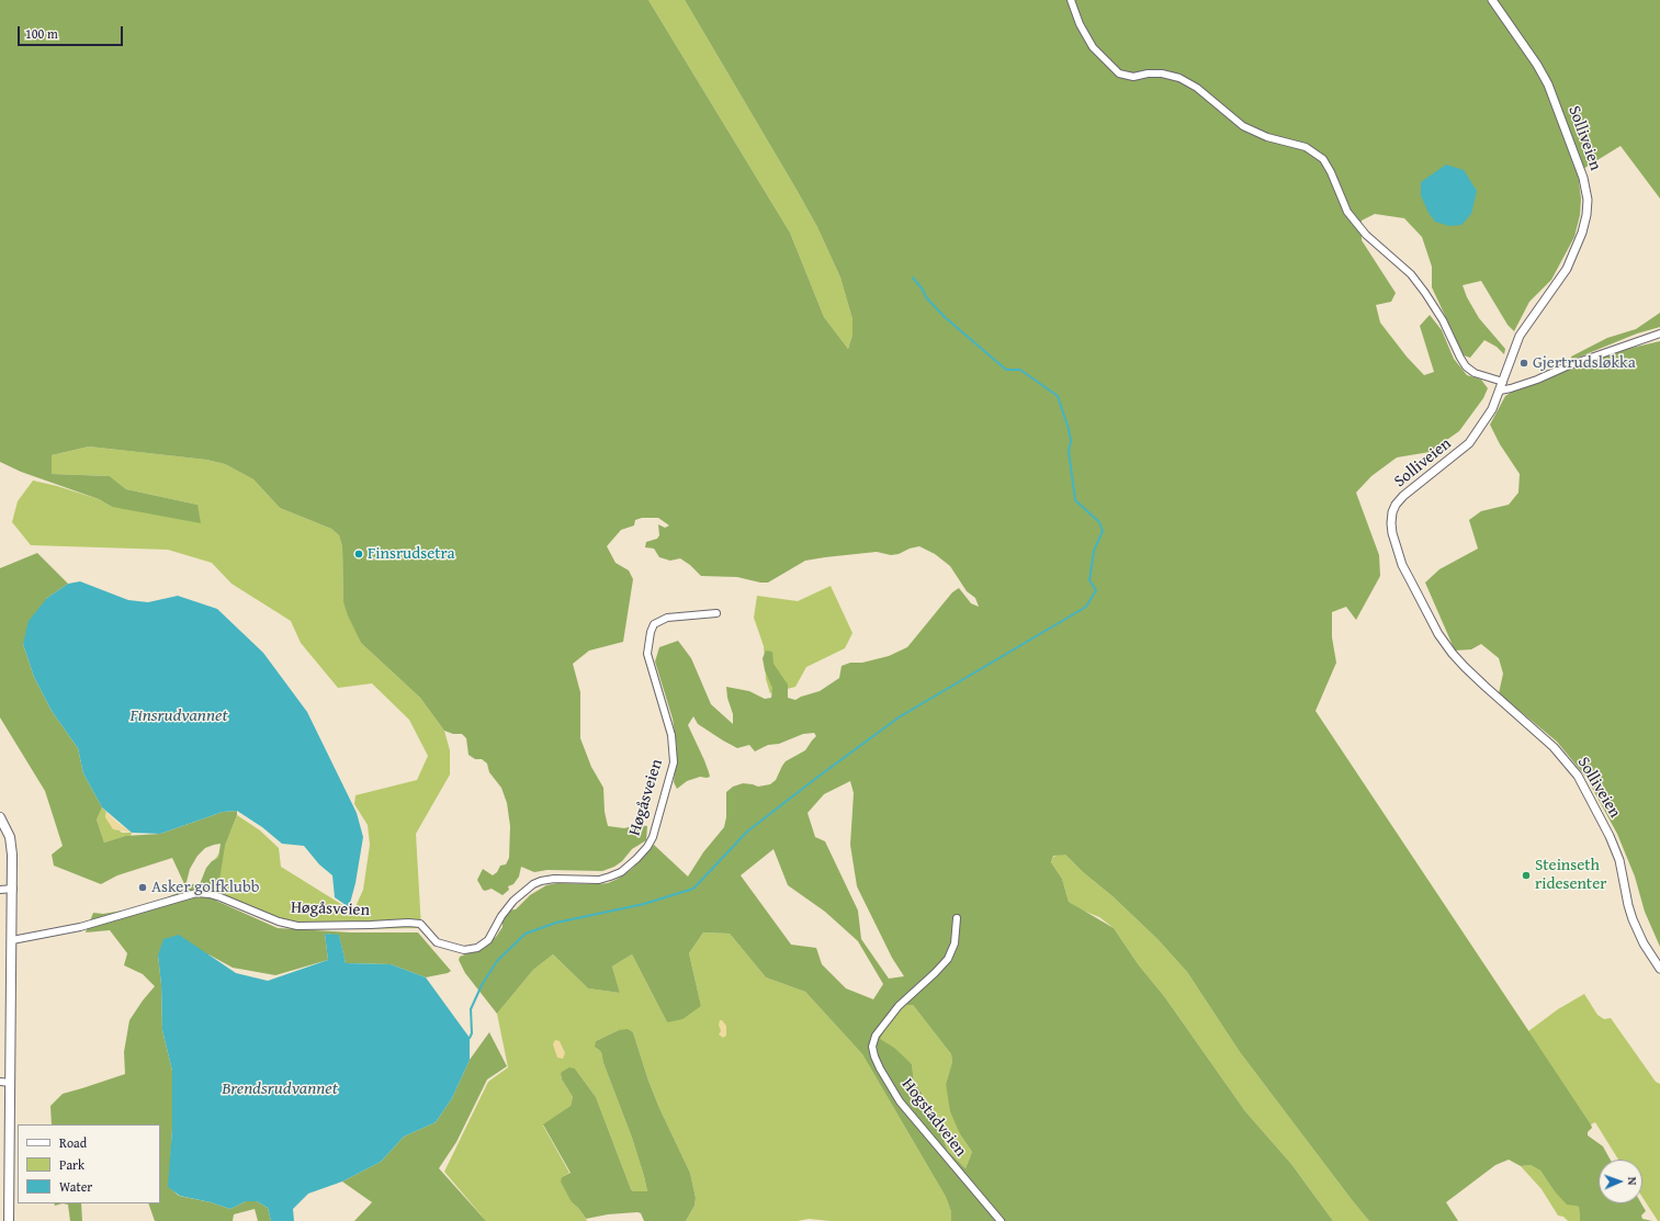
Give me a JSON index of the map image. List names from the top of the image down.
{
  "streets": {
    "street": ["Solliveien", "Høgåsveien", "Hogstadveien"]
  },
  "water": ["Finsrudvannet", "Brendsrudvannet"],
  "places": [
    "Gjertrudsløkka",
    "Finsrudsetra",
    "Steinseth ridesenter",
    "Asker golfklubb"
  ],
  "legend": ["Road", "Park", "Water"],
  "scale_bar": "100 m",
  "north": "right"
}
